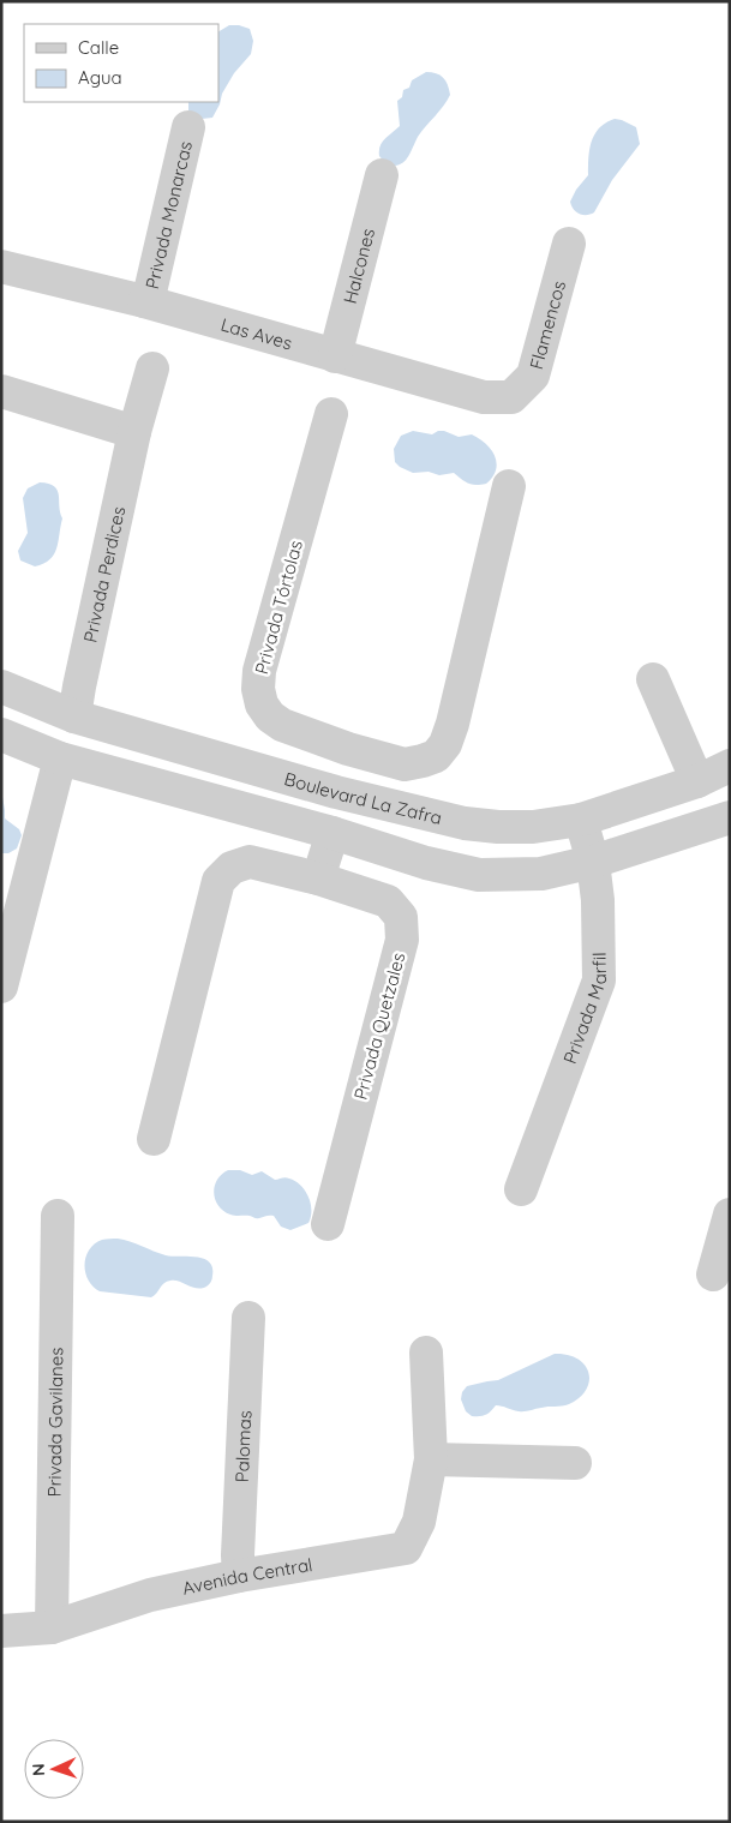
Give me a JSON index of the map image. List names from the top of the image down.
{
  "streets": {
    "street": [
      "Privada Monarcas",
      "Halcones",
      "Flamencos",
      "Las Aves",
      "Privada Perdices",
      "Privada Tórtolas",
      "Boulevard La Zafra",
      "Privada Marfil",
      "Privada Quetzales",
      "Privada Gavilanes",
      "Palomas",
      "Avenida Central"
    ]
  },
  "crossings": [
    ["Privada Monarcas", "Las Aves"],
    ["Halcones", "Las Aves"],
    ["Flamencos", "Las Aves"],
    ["Privada Perdices", "Boulevard La Zafra"],
    ["Boulevard La Zafra", "Privada Marfil"],
    ["Privada Gavilanes", "Avenida Central"],
    ["Palomas", "Avenida Central"]
  ],
  "legend": ["Calle", "Agua"],
  "north": "left"
}
